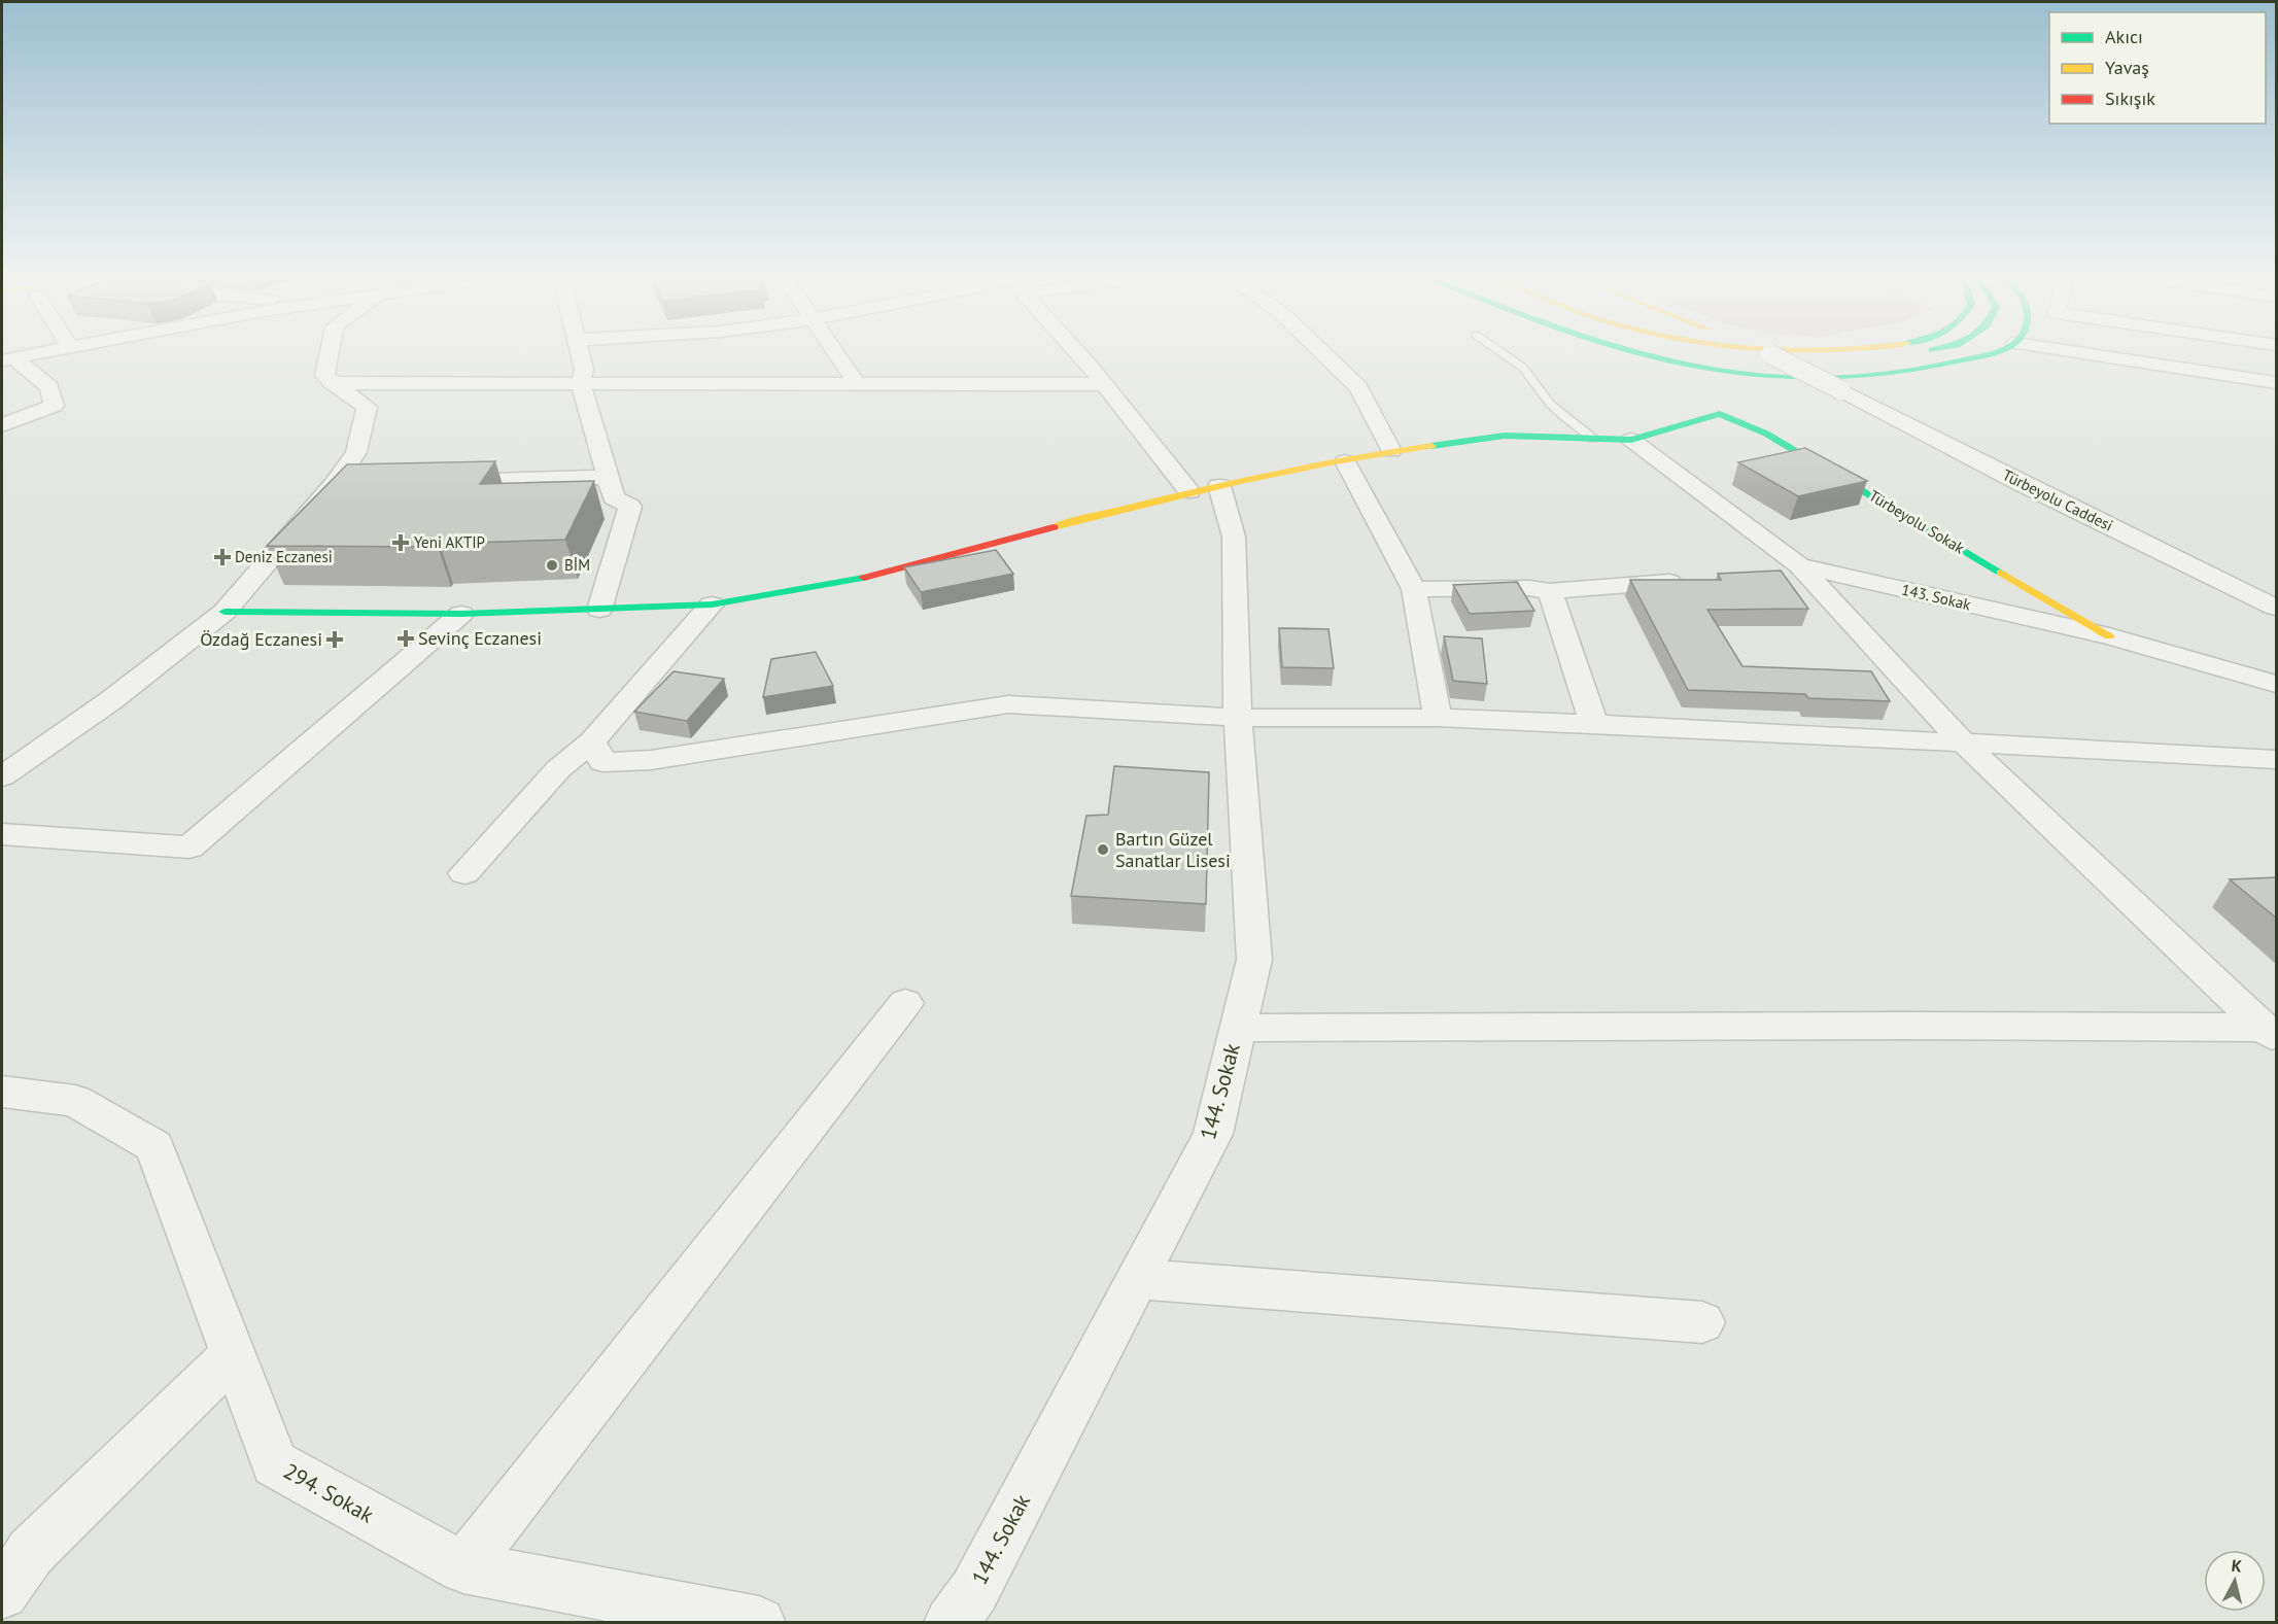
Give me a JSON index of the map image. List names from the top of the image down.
{
  "streets": {
    "main road": ["Türbeyolu Sokak"],
    "street": [
      "Türbeyolu Caddesi",
      "143. Sokak",
      "144. Sokak",
      "294. Sokak"
    ]
  },
  "crossings": [
    ["Türbeyolu Sokak", "143. Sokak"]
  ],
  "places": {
    "health": [
      "Yeni AKTIP",
      "Deniz Eczanesi",
      "Sevinç Eczanesi",
      "Özdağ Eczanesi"
    ],
    "other": ["BİM", "Bartın Güzel Sanatlar Lisesi"]
  },
  "legend": ["Akıcı", "Yavaş", "Sıkışık"],
  "north": "top"
}
